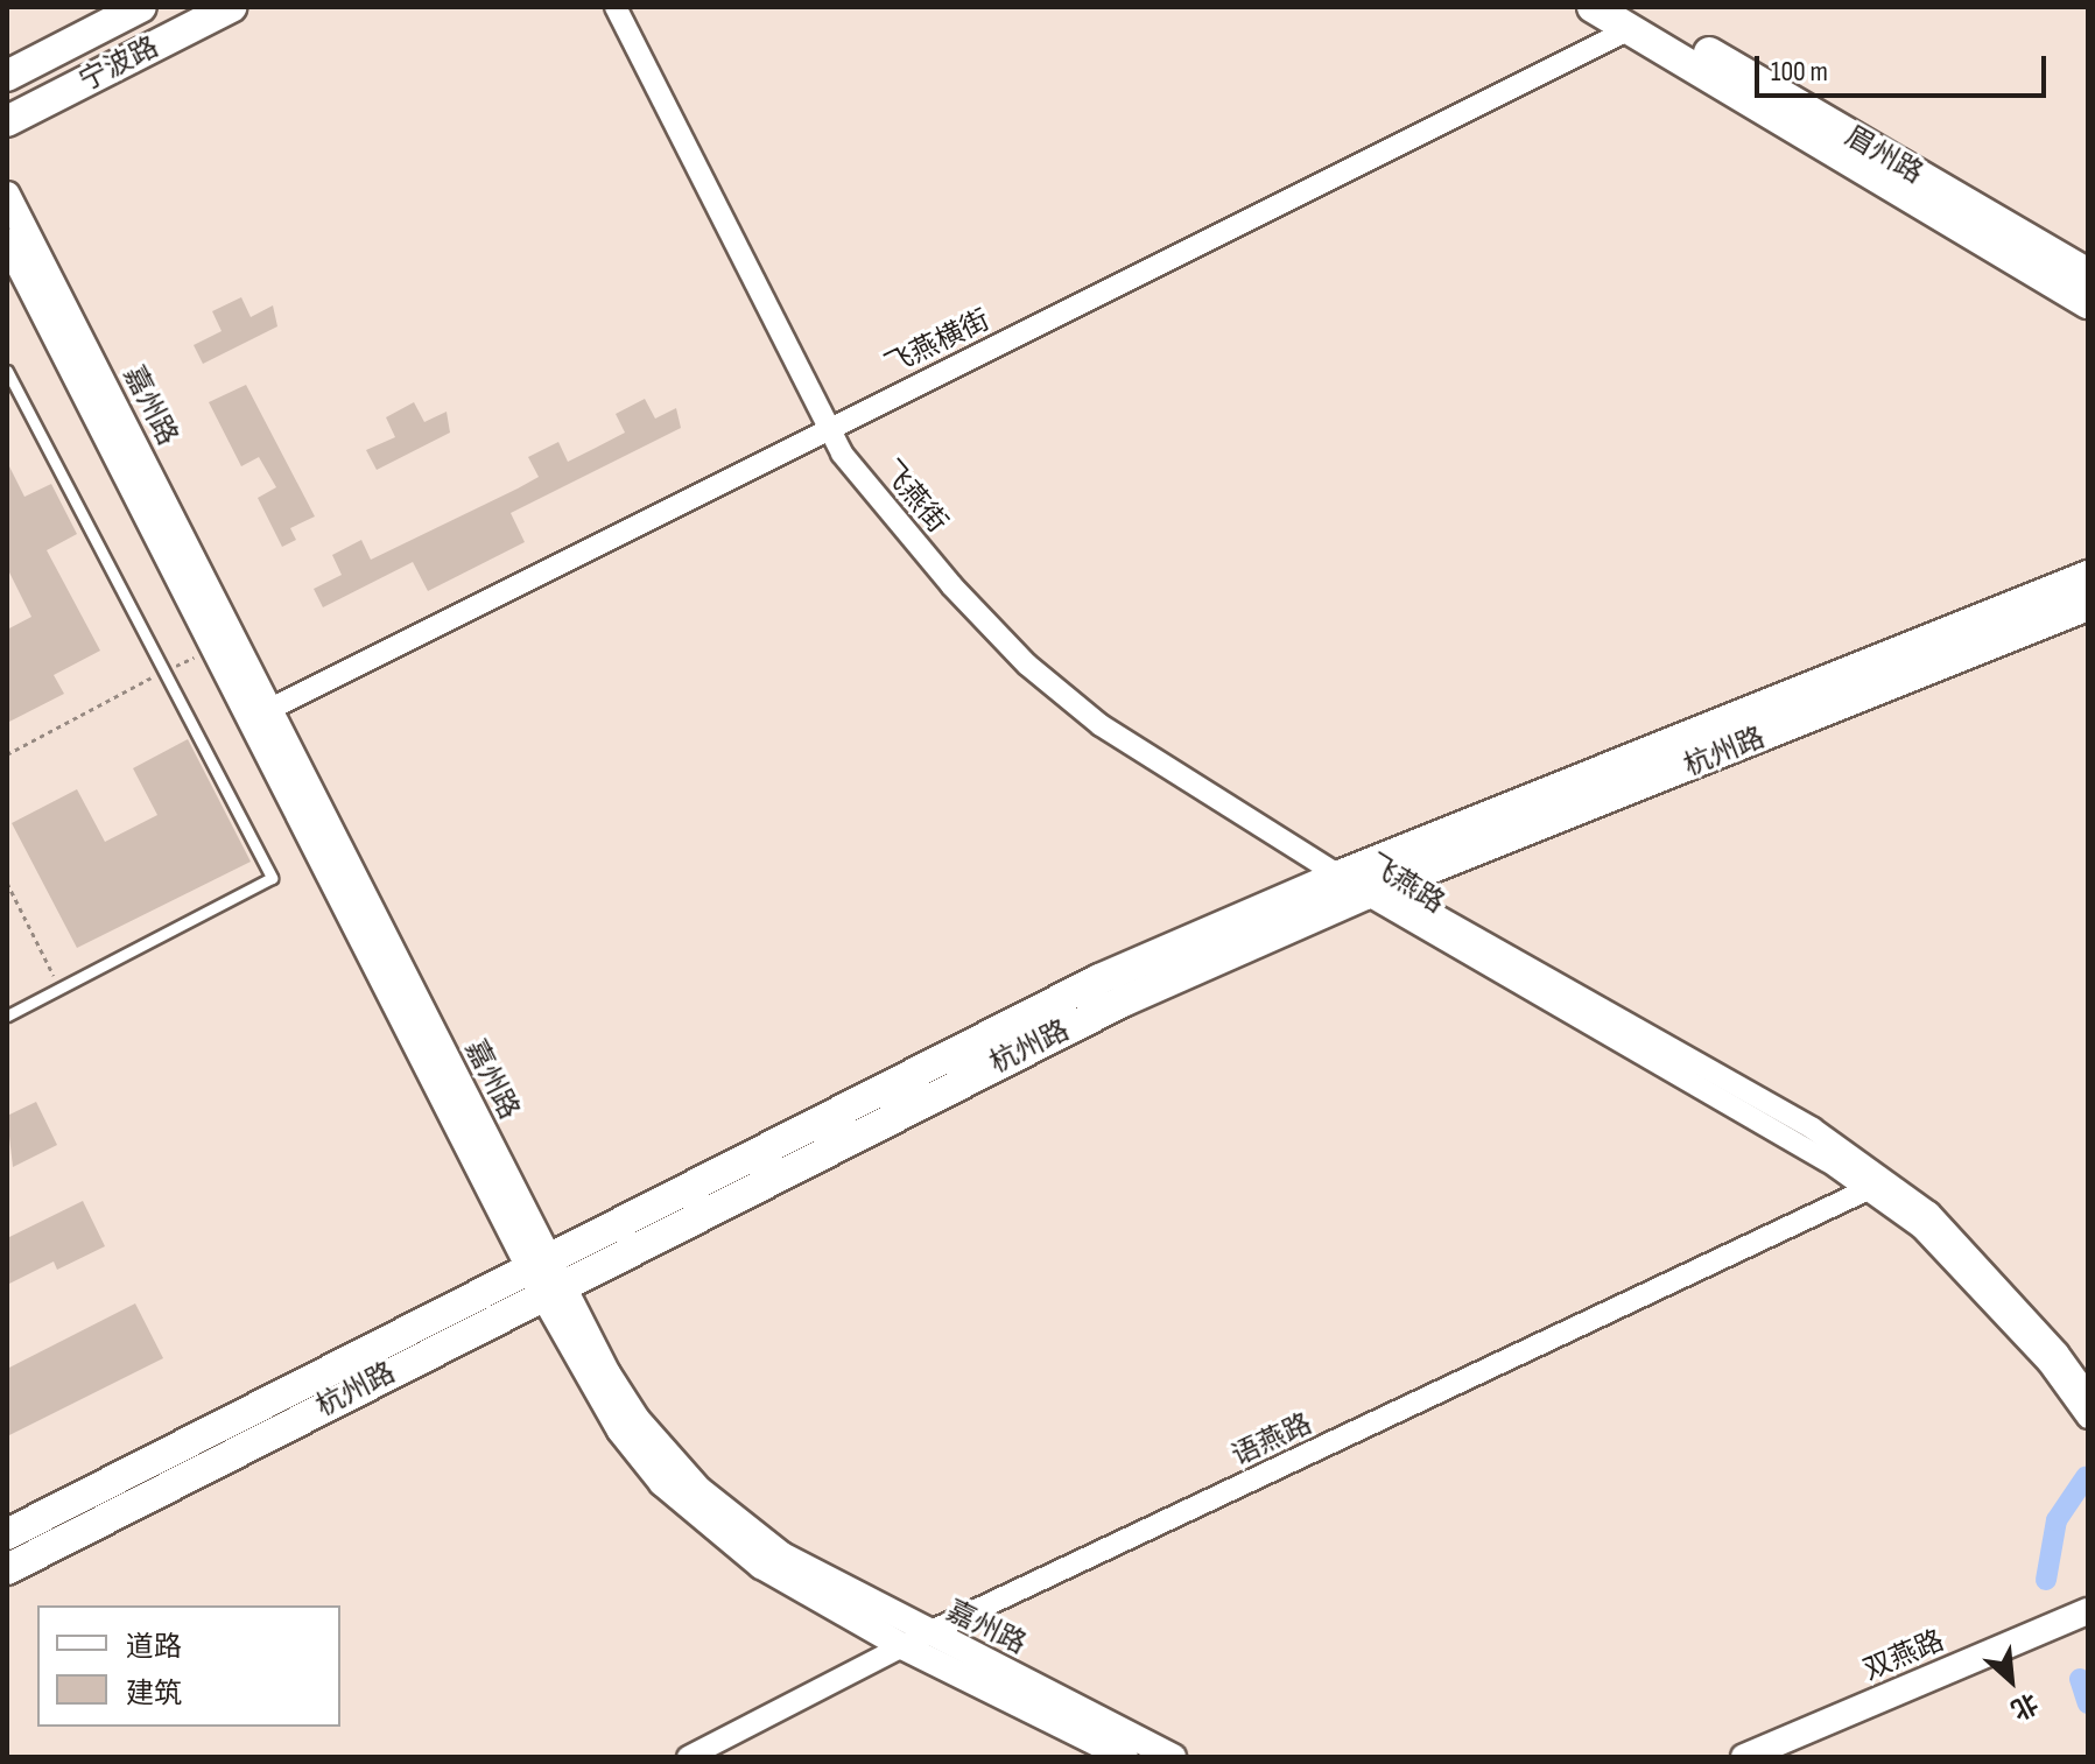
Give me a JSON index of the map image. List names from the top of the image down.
{
  "streets": {
    "main road": ["宁波路", "眉州路", "杭州路"],
    "street": [
      "飞燕横街",
      "嘉州路",
      "飞燕街",
      "飞燕路",
      "语燕路",
      "双燕路"
    ]
  },
  "crossings": [
    ["眉州路", "飞燕横街"],
    ["飞燕横街", "嘉州路"],
    ["飞燕横街", "飞燕街"],
    ["嘉州路", "杭州路"],
    ["嘉州路", "语燕路"],
    ["飞燕街", "杭州路"],
    ["飞燕街", "飞燕路"],
    ["杭州路", "飞燕路"],
    ["飞燕路", "语燕路"]
  ],
  "legend": ["道路", "建筑"],
  "scale_bar": "100 m",
  "north": "bottom right"
}
